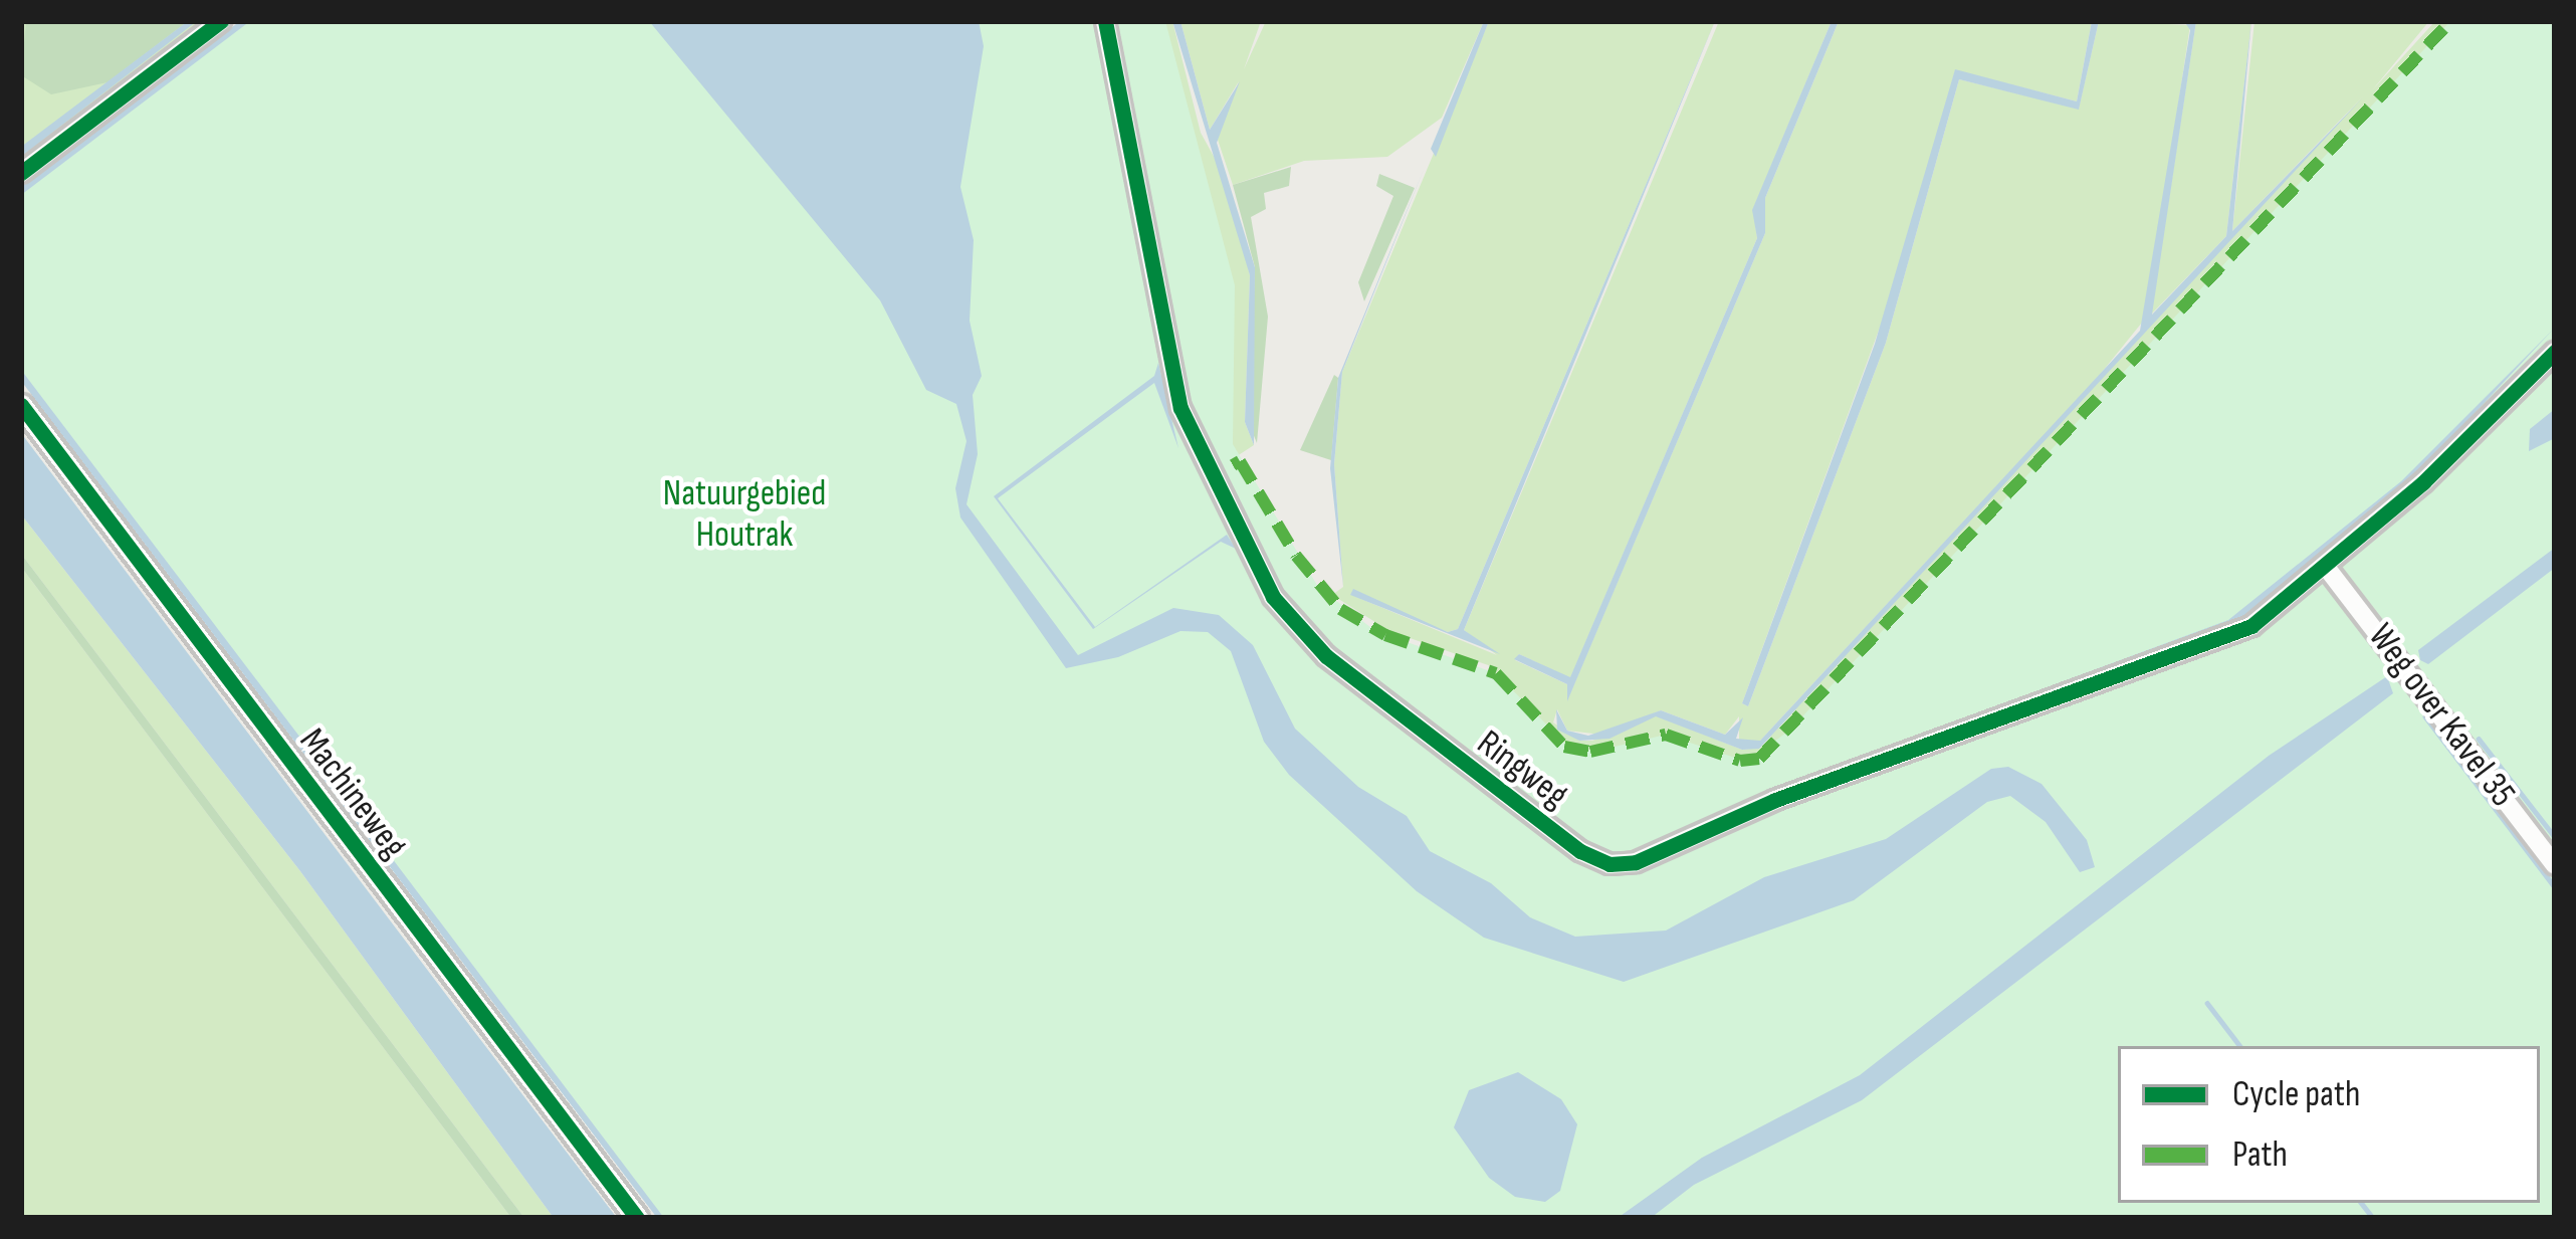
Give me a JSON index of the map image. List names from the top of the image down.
{
  "streets": {
    "street": ["Weg over Kavel 35", "Ringweg", "Machineweg"]
  },
  "crossings": [
    ["Weg over Kavel 35", "Ringweg"]
  ],
  "parks": ["Natuurgebied Houtrak"],
  "legend": ["Cycle path", "Path"]
}
